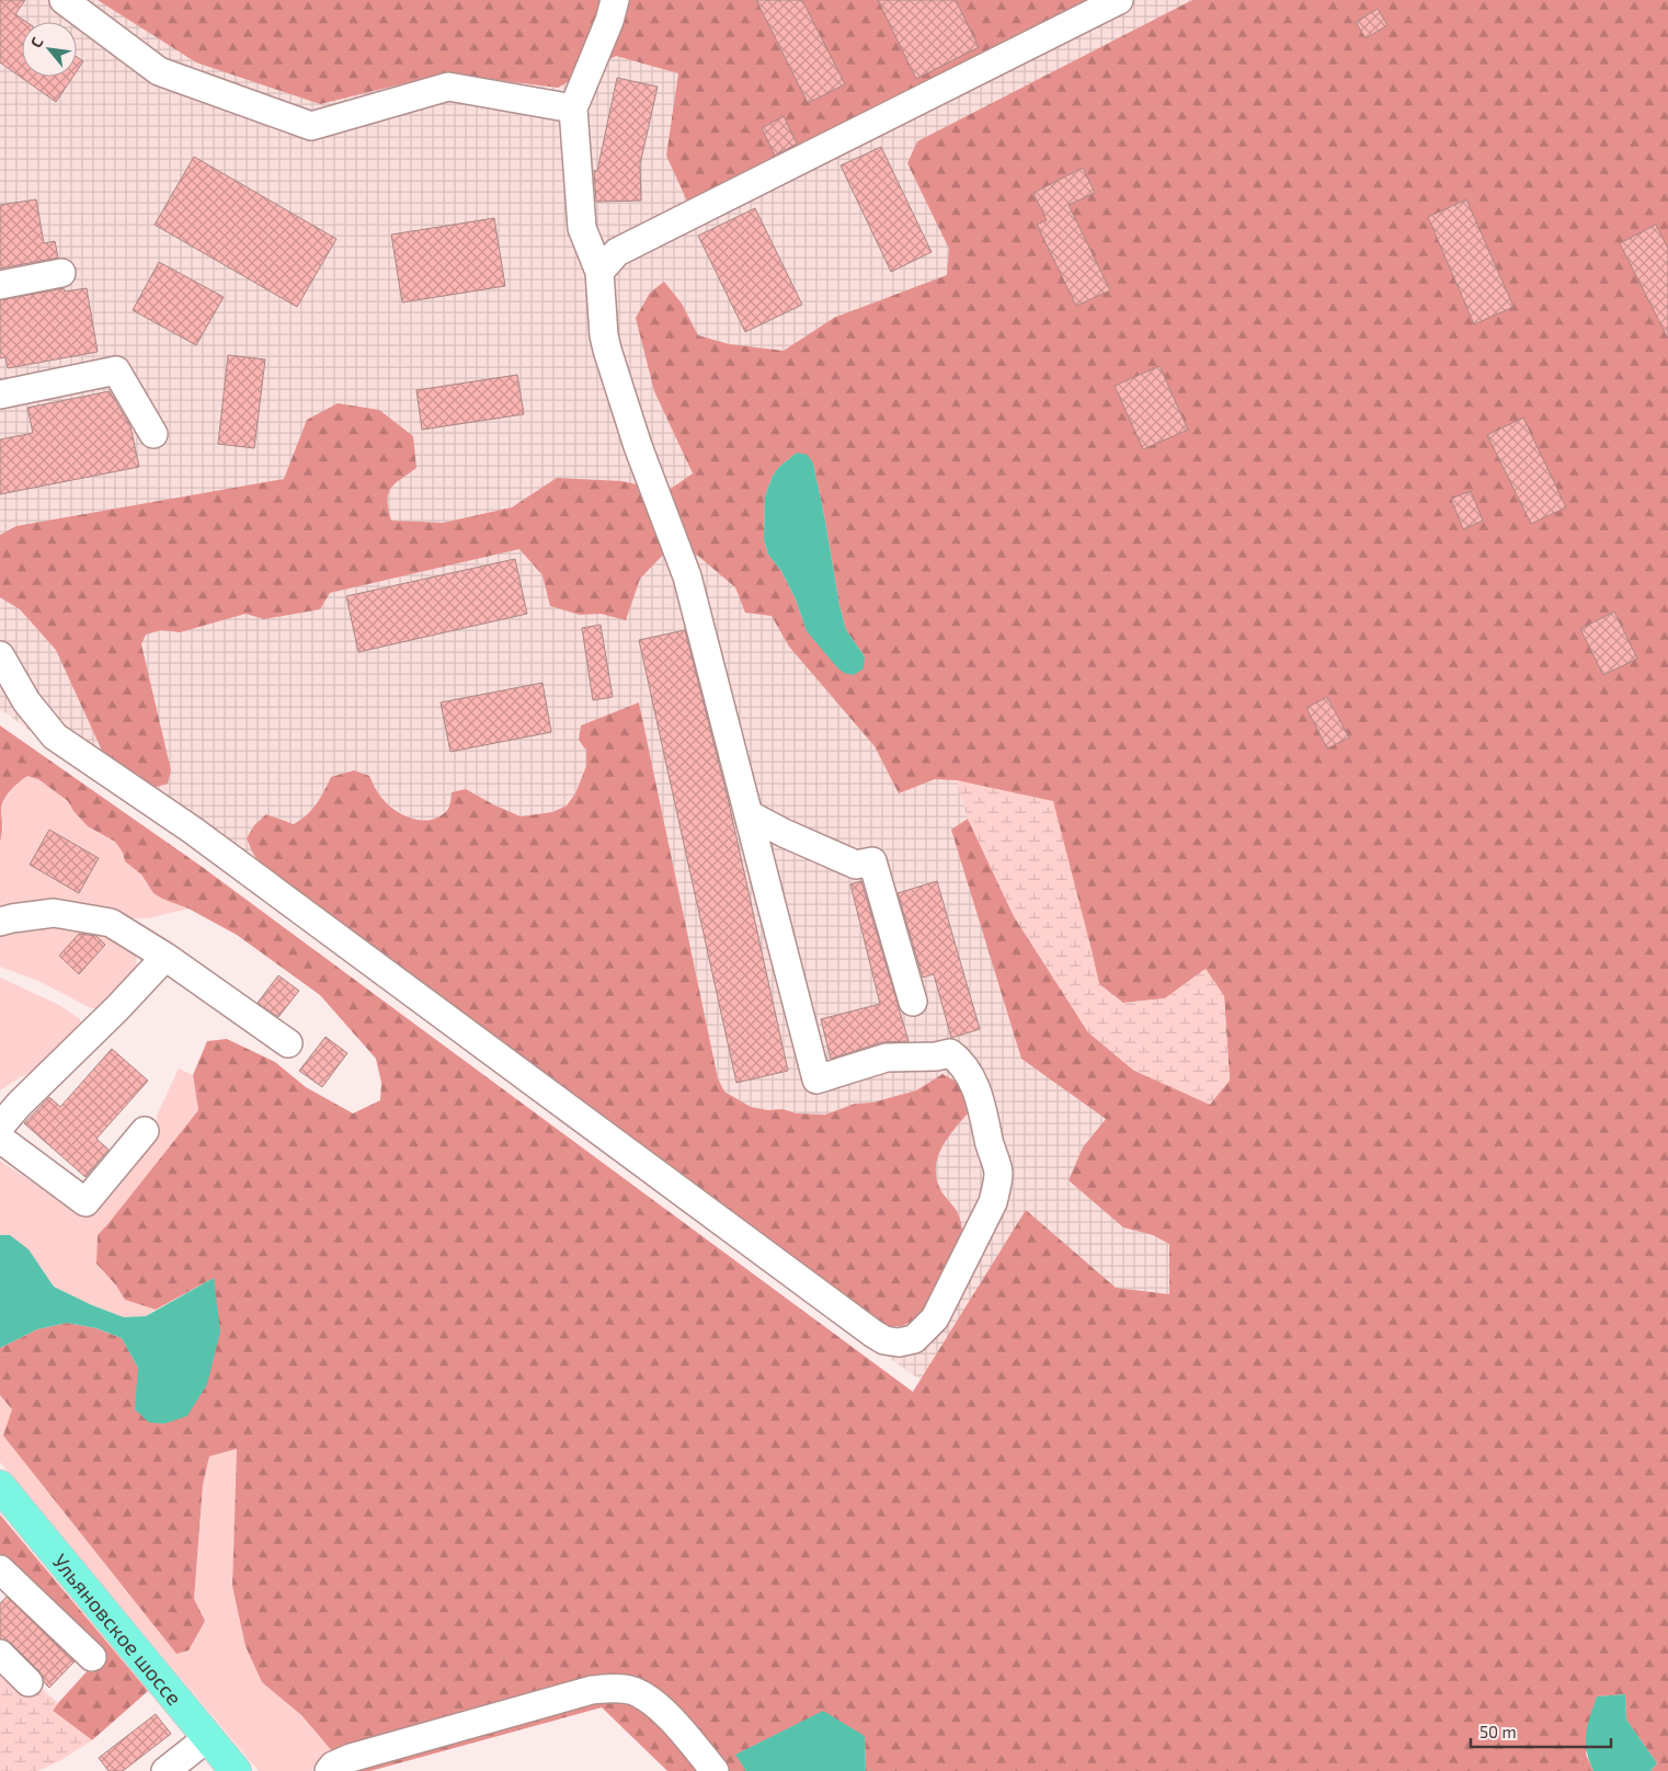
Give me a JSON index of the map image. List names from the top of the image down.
{
  "streets": {
    "main road": ["Ульяновское шоссе"]
  },
  "scale_bar": "50 m",
  "north": "top left"
}
